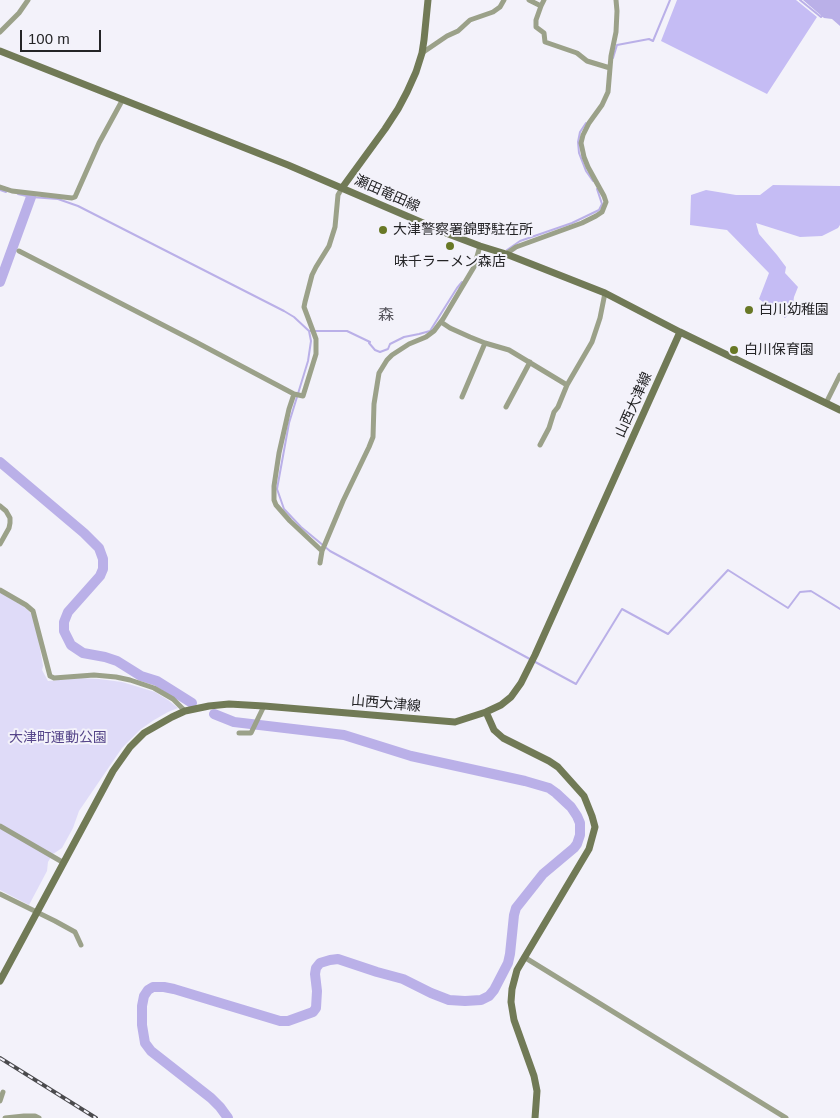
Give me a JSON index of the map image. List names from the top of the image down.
{
  "streets": {
    "main road": ["瀬田竜田線", "山西大津線"]
  },
  "crossings": [
    ["瀬田竜田線", "山西大津線"]
  ],
  "districts": ["森"],
  "parks": ["大津町運動公園"],
  "places": [
    "大津警察署錦野駐在所",
    "味千ラーメン森店",
    "白川幼稚園",
    "白川保育園"
  ],
  "scale_bar": "100 m"
}
